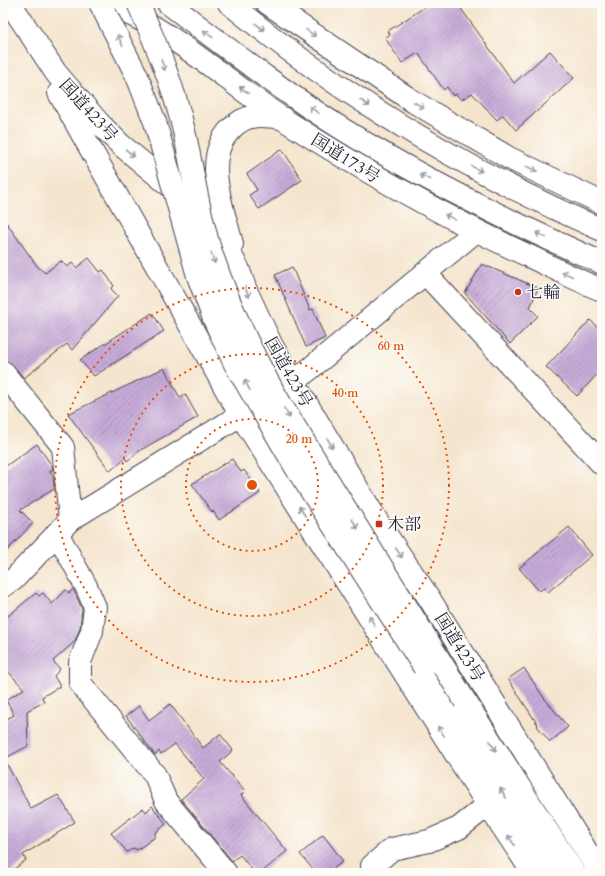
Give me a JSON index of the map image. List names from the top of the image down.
{
  "streets": {
    "main road": ["国道423号", "国道173号"]
  },
  "places": {
    "other": ["七輪"],
    "transit": ["木部"]
  },
  "rings": ["60 m", "40 m", "20 m"]
}
